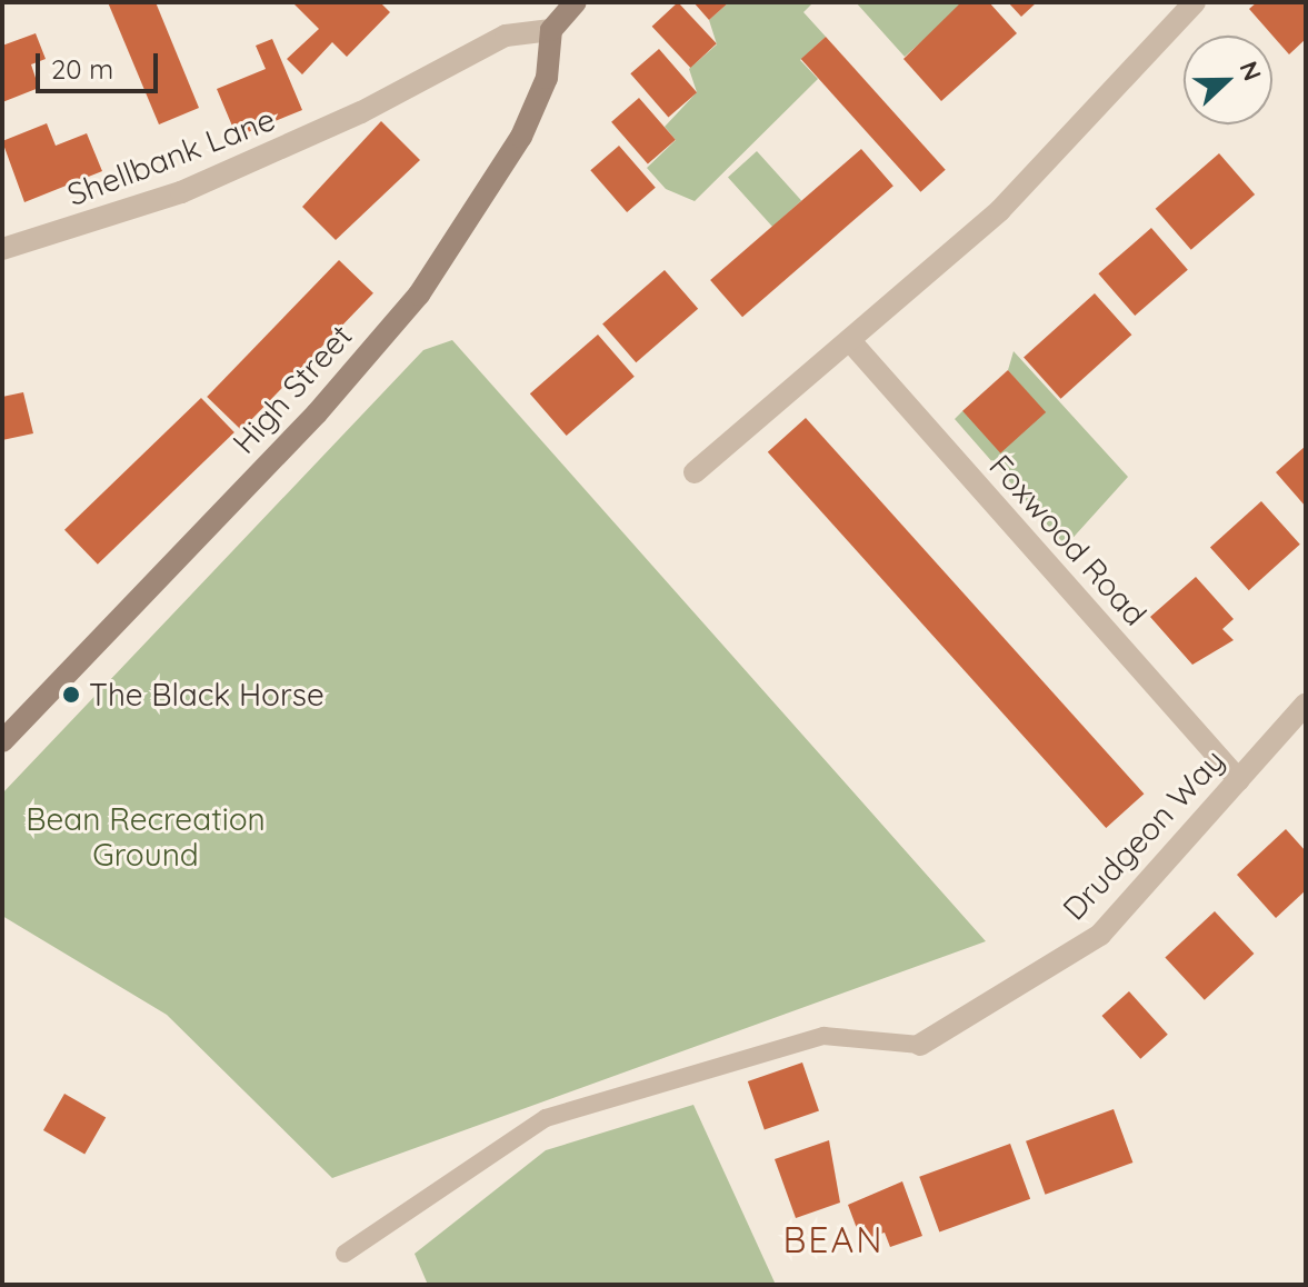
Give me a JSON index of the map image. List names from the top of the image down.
{
  "streets": {
    "main road": ["High Street"],
    "street": ["Shellbank Lane", "Foxwood Road", "Drudgeon Way"]
  },
  "crossings": [
    ["Shellbank Lane", "High Street"],
    ["Foxwood Road", "Drudgeon Way"]
  ],
  "districts": ["BEAN"],
  "parks": ["Bean Recreation Ground"],
  "places": ["The Black Horse"],
  "scale_bar": "20 m",
  "north": "right"
}
